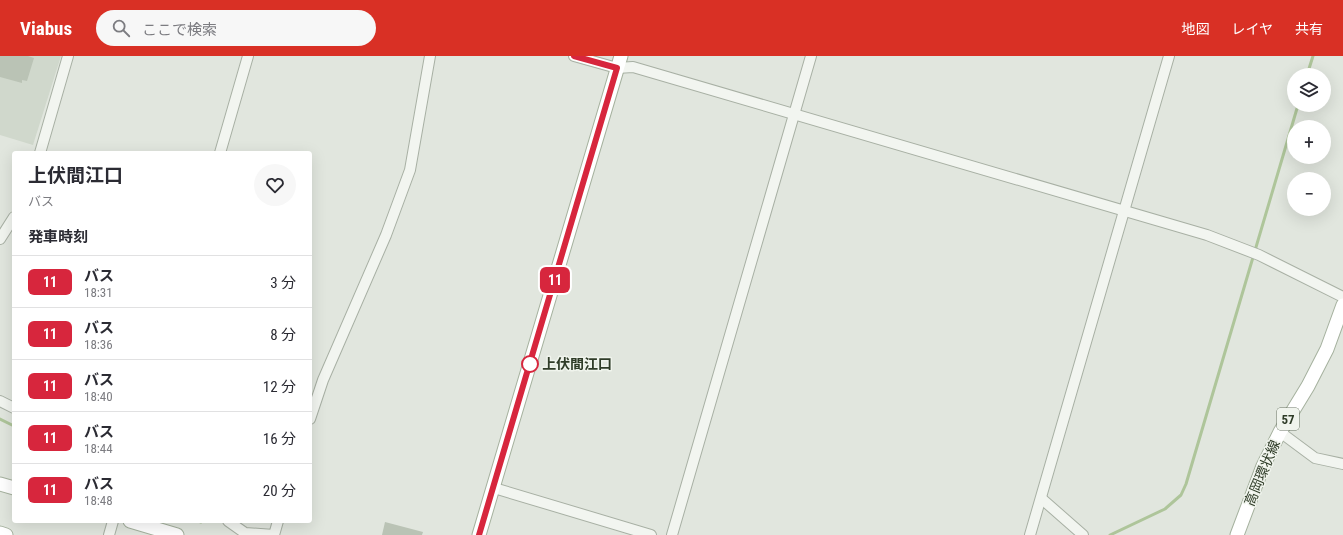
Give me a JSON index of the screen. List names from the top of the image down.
{
  "streets": {
    "main road": ["57", "高岡環状線"]
  },
  "places": ["上伏間江口"],
  "lines": ["bus line 11"],
  "page": {
    "header": "Viabus",
    "search": "ここで検索",
    "nav": ["地図", "レイヤ", "共有"],
    "on_map": "11",
    "map_buttons": ["+", "−"],
    "heading": [
      ["上伏間江口", "バス"],
      "発車時刻"
    ],
    "list": [
      {
        "mark": "11",
        "name": "バス",
        "note": "18:31",
        "value": "3 分"
      },
      {
        "mark": "11",
        "name": "バス",
        "note": "18:36",
        "value": "8 分"
      },
      {
        "mark": "11",
        "name": "バス",
        "note": "18:40",
        "value": "12 分"
      },
      {
        "mark": "11",
        "name": "バス",
        "note": "18:44",
        "value": "16 分"
      },
      {
        "mark": "11",
        "name": "バス",
        "note": "18:48",
        "value": "20 分"
      }
    ]
  }
}
